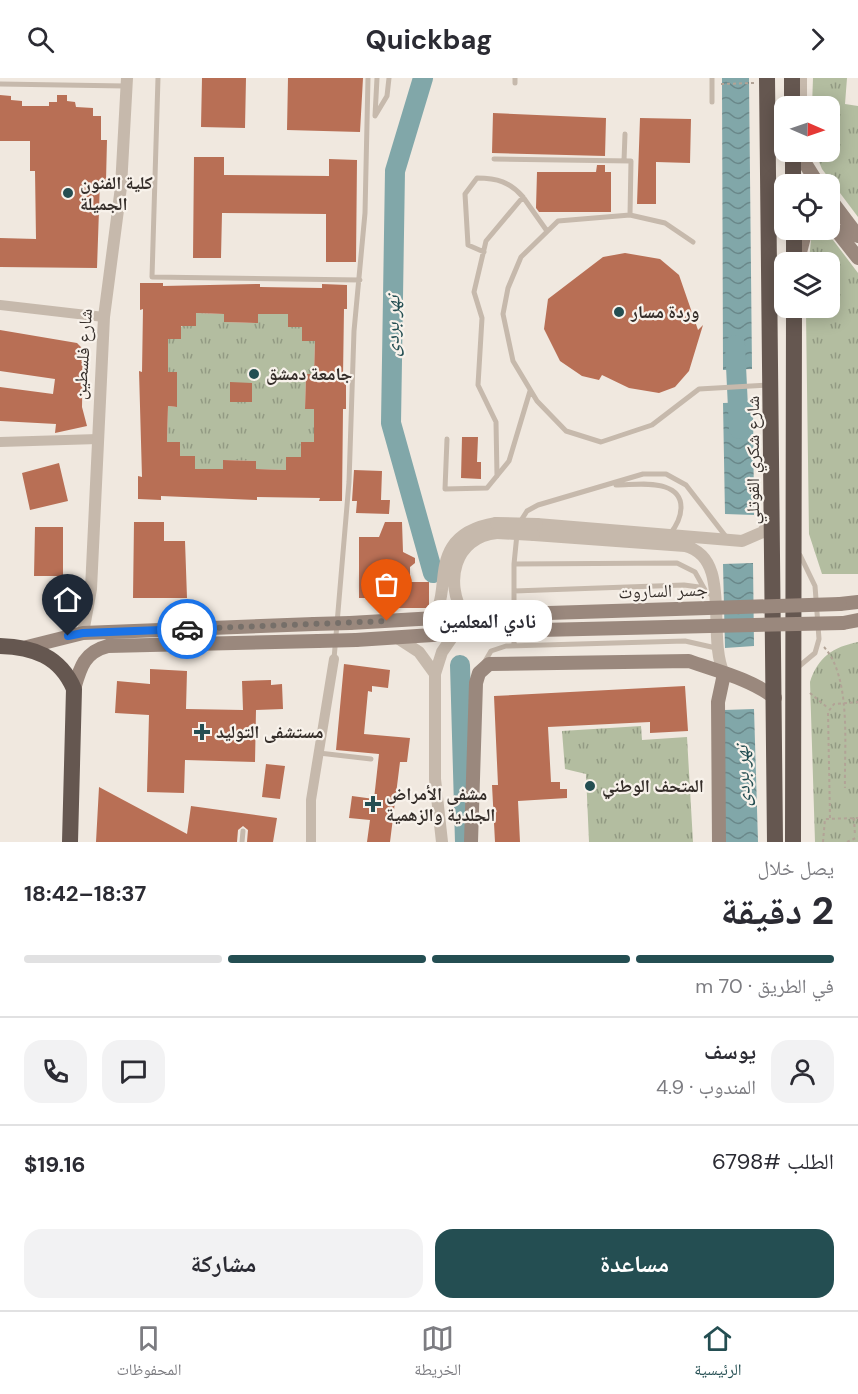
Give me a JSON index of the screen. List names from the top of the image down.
{
  "streets": {
    "highway": ["شارع شكري القوتلي"],
    "main road": ["جسر الساروت"],
    "street": ["شارع فلسطين"]
  },
  "crossings": [
    ["شارع فلسطين", "جسر الساروت"]
  ],
  "water": ["نهر بردى"],
  "places": {
    "other": [
      "كلية الفنون الجميلة",
      "وردة مسار",
      "جامعة دمشق",
      "نادي المعلمين",
      "المتحف الوطني"
    ],
    "health": ["مستشفى التوليد", "مشفى الأمراض الجلدية والزهمية"]
  },
  "north": "right",
  "page": {
    "header": "Quickbag",
    "bubble": "نادي المعلمين",
    "heading": ["2 دقيقة", "يصل خلال", "18:37–18:42"],
    "panel": [
      "يوسف",
      "المندوب · 4.9",
      "الطلب #6798",
      "$19.16"
    ],
    "bar": "في الطريق · 70 m",
    "buttons": ["مساعدة", "مشاركة"],
    "tabs": ["الرئيسية", "الخريطة", "المحفوظات"]
  }
}
